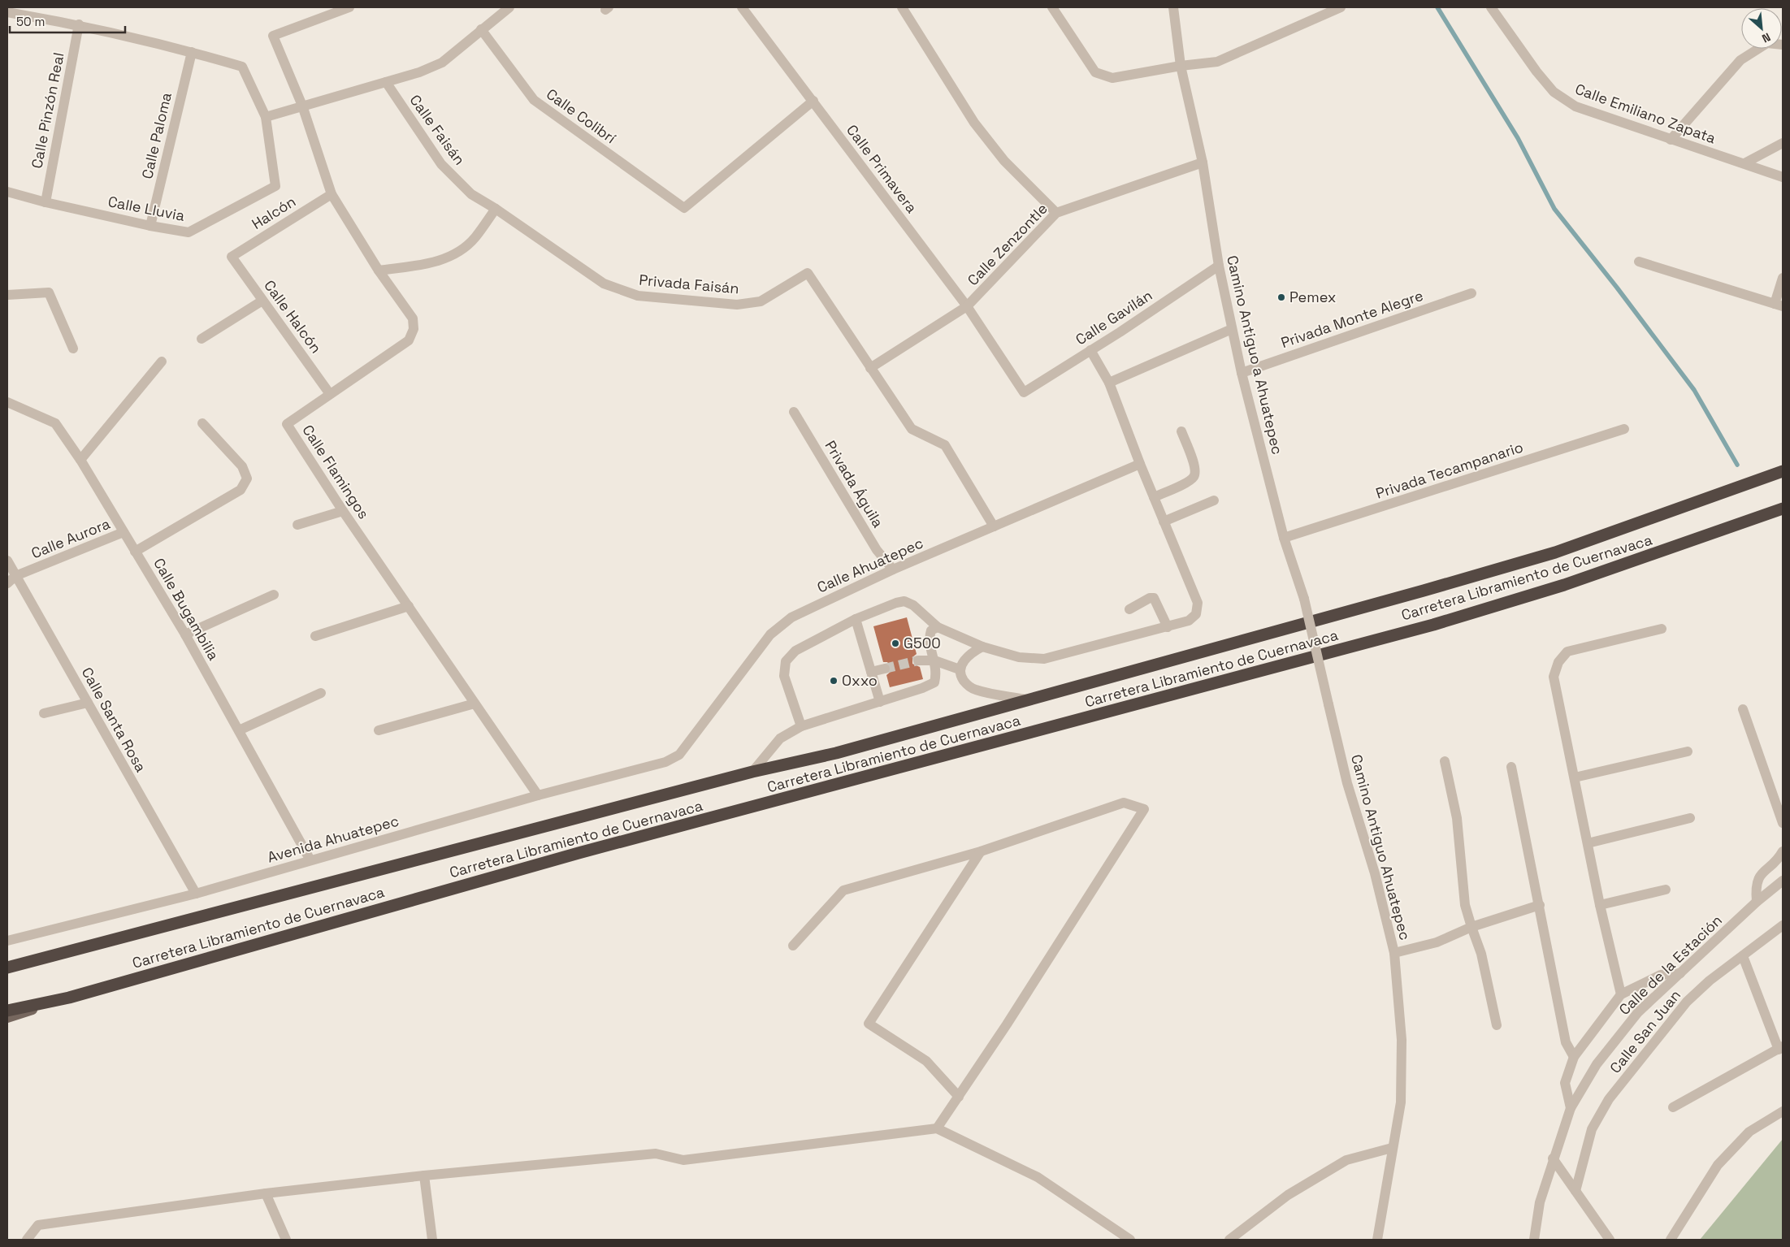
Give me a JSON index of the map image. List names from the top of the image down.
{
  "streets": {
    "highway": ["Carretera Libramiento de Cuernavaca"],
    "street": [
      "Calle Pinzón Real",
      "Calle Emiliano Zapata",
      "Calle Colibrí",
      "Calle Faisán",
      "Calle Paloma",
      "Calle Primavera",
      "Calle Lluvia",
      "Halcón",
      "Calle Zenzontle",
      "Privada Faisán",
      "Calle Halcón",
      "Calle Gavilán",
      "Privada Monte Alegre",
      "Camino Antiguo a Ahuatepec",
      "Privada Tecampanario",
      "Calle Flamingos",
      "Privada Águila",
      "Calle Aurora",
      "Calle Ahuatepec",
      "Calle Bugambilia",
      "Calle Santa Rosa",
      "Avenida Ahuatepec",
      "Camino Antiguo Ahuatepec",
      "Calle de la Estación",
      "Calle San Juan"
    ]
  },
  "crossings": [
    ["Calle Pinzón Real", "Calle Lluvia"],
    ["Calle Colibrí", "Calle Primavera"],
    ["Calle Faisán", "Privada Faisán"],
    ["Calle Paloma", "Calle Lluvia"],
    ["Calle Primavera", "Calle Zenzontle"],
    ["Calle Primavera", "Calle Gavilán"],
    ["Halcón", "Calle Halcón"],
    ["Halcón", "Calle Flamingos"],
    ["Calle Zenzontle", "Privada Faisán"],
    ["Calle Zenzontle", "Camino Antiguo a Ahuatepec"],
    ["Calle Halcón", "Calle Flamingos"],
    ["Calle Gavilán", "Camino Antiguo a Ahuatepec"],
    ["Privada Monte Alegre", "Camino Antiguo a Ahuatepec"],
    ["Camino Antiguo a Ahuatepec", "Privada Tecampanario"],
    ["Camino Antiguo a Ahuatepec", "Camino Antiguo Ahuatepec"],
    ["Calle Flamingos", "Avenida Ahuatepec"],
    ["Privada Águila", "Calle Ahuatepec"],
    ["Calle Aurora", "Calle Bugambilia"],
    ["Calle Aurora", "Calle Santa Rosa"],
    ["Calle Ahuatepec", "Avenida Ahuatepec"],
    ["Calle Bugambilia", "Avenida Ahuatepec"],
    ["Calle Santa Rosa", "Avenida Ahuatepec"]
  ],
  "places": ["Pemex", "G500", "Oxxo"],
  "scale_bar": "50 m",
  "north": "bottom right"
}
